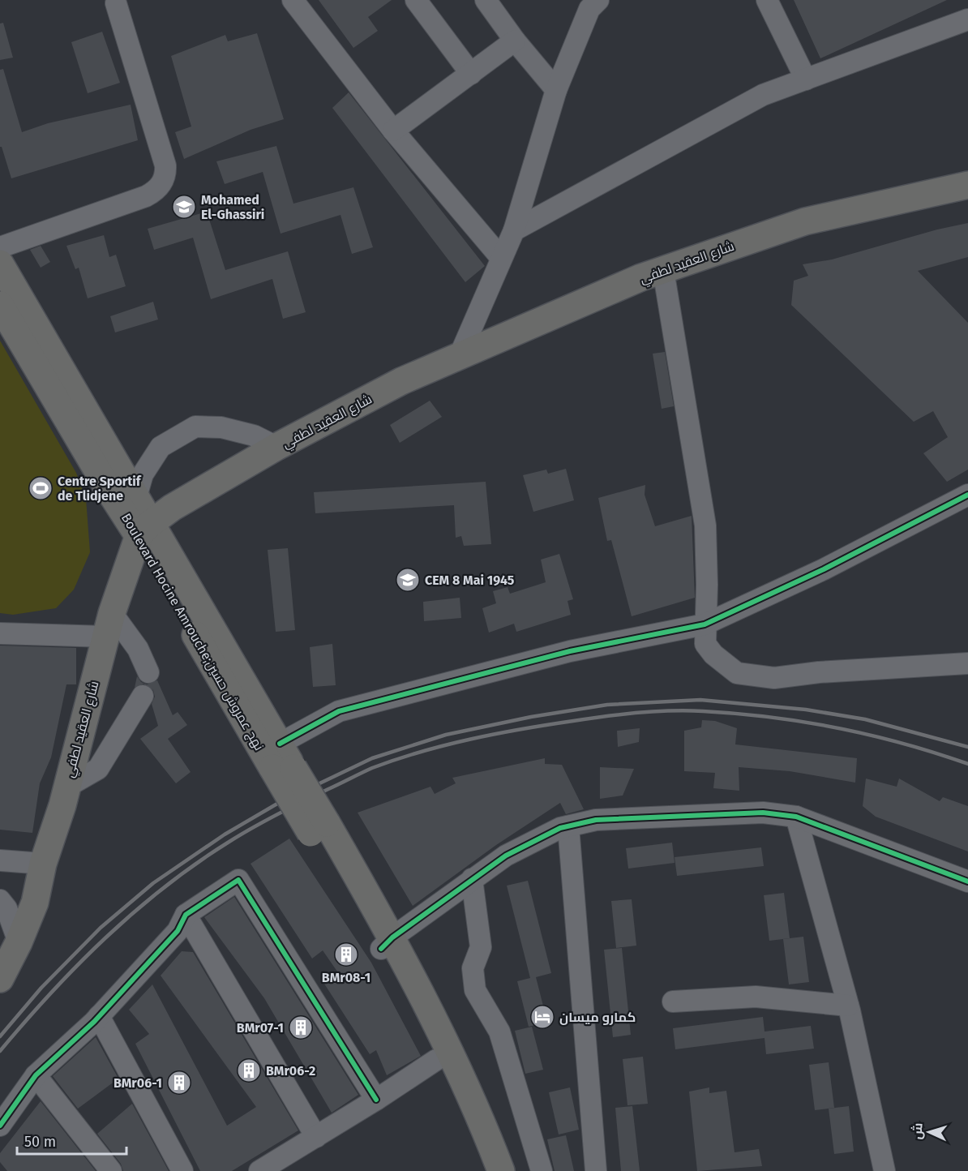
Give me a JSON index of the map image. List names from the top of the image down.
{
  "streets": {
    "main road": ["شارع العقيد لطفي", "Boulevard Hocine Amrouche;نهج عمروش حسين"]
  },
  "crossings": [
    ["شارع العقيد لطفي", "Boulevard Hocine Amrouche;نهج عمروش حسين"]
  ],
  "places": {
    "school or university": ["Mohamed El-Ghassiri", "CEM 8 Mai 1945"],
    "sports": ["Centre Sportif de Tlidjene"],
    "building": [
      "BMr08-1",
      "BMr07-1",
      "BMr06-2",
      "BMr06-1"
    ],
    "hotel": ["كمارو ميسان"]
  },
  "scale_bar": "50 m",
  "north": "left"
}
